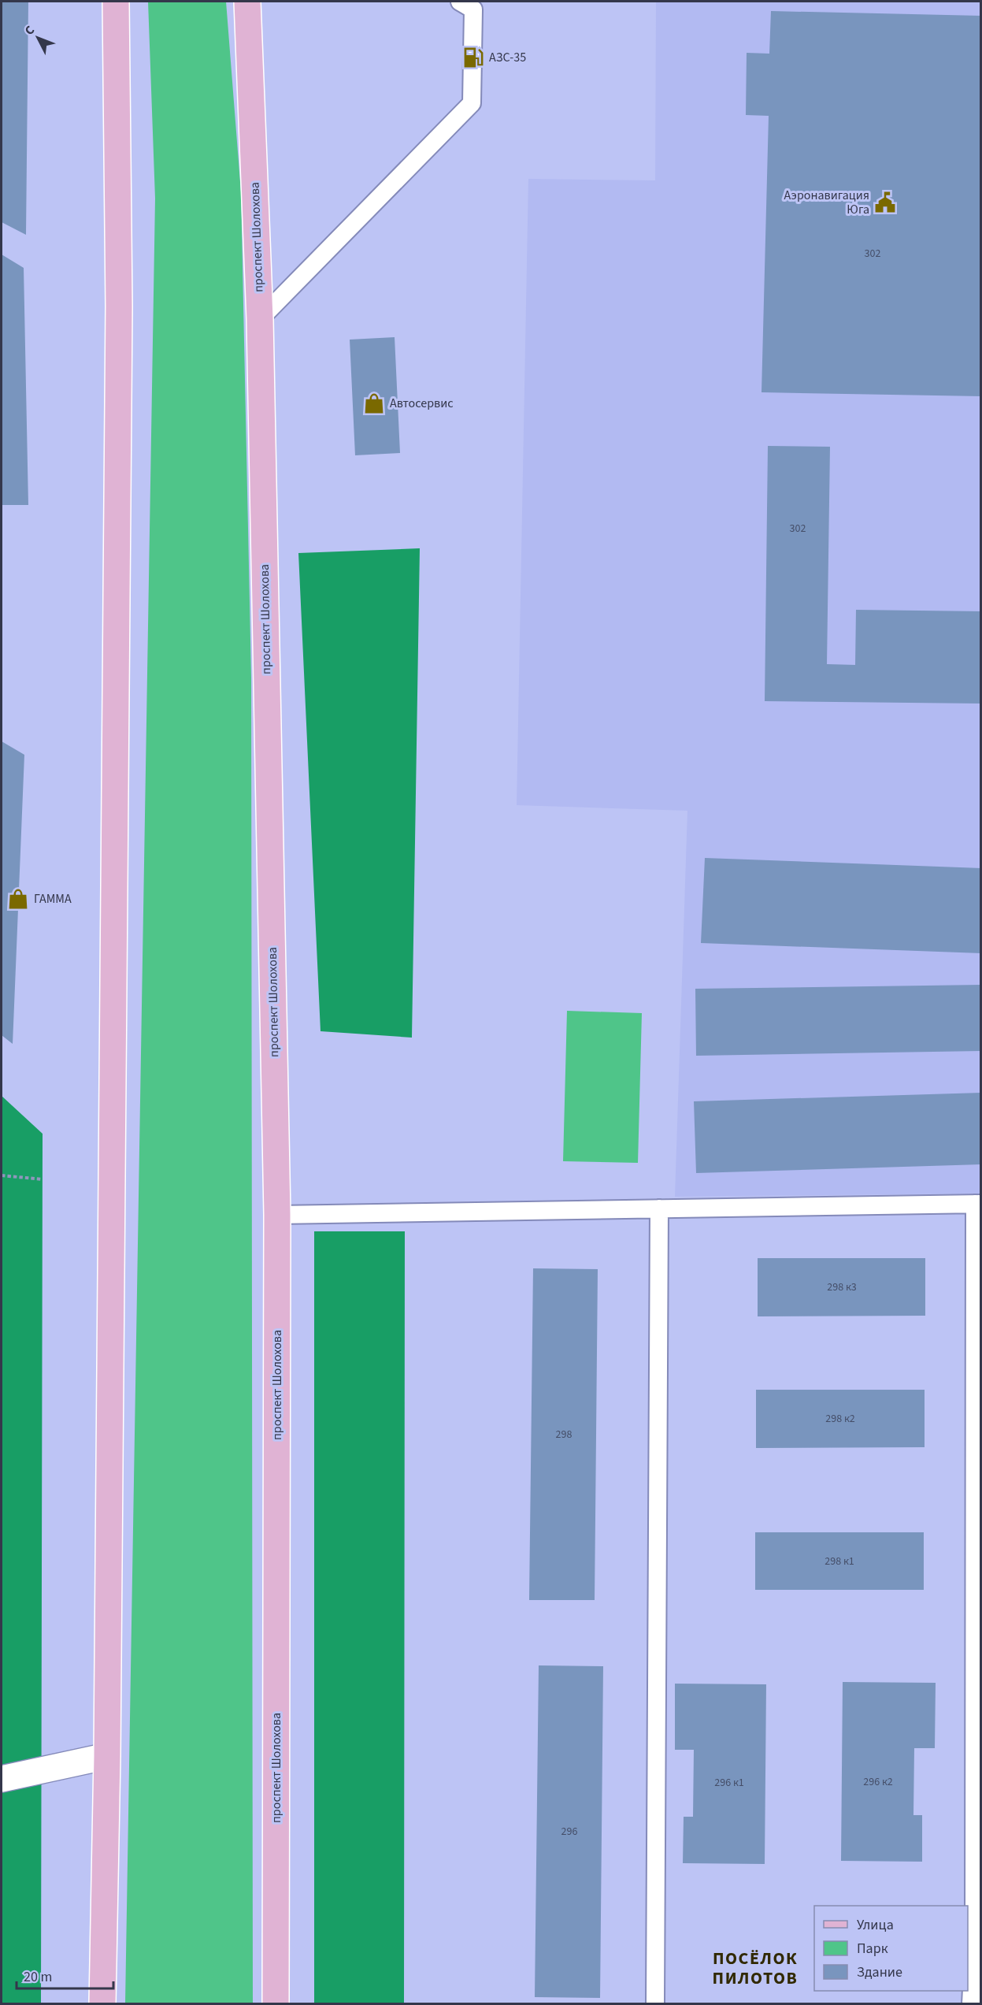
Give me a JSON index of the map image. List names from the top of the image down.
{
  "streets": {
    "main road": ["проспект Шолохова"]
  },
  "districts": ["ПОСЁЛОК ПИЛОТОВ"],
  "places": {
    "fuel station": ["АЗС-35"],
    "public building": ["Аэронавигация Юга"],
    "shop": ["Автосервис", "ГАММА"]
  },
  "house_numbers": [
    "302",
    "302",
    "298 к3",
    "298 к2",
    "298",
    "298 к1",
    "296 к2",
    "296 к1",
    "296"
  ],
  "legend": ["Улица", "Парк", "Здание"],
  "scale_bar": "20 m",
  "north": "top left"
}
